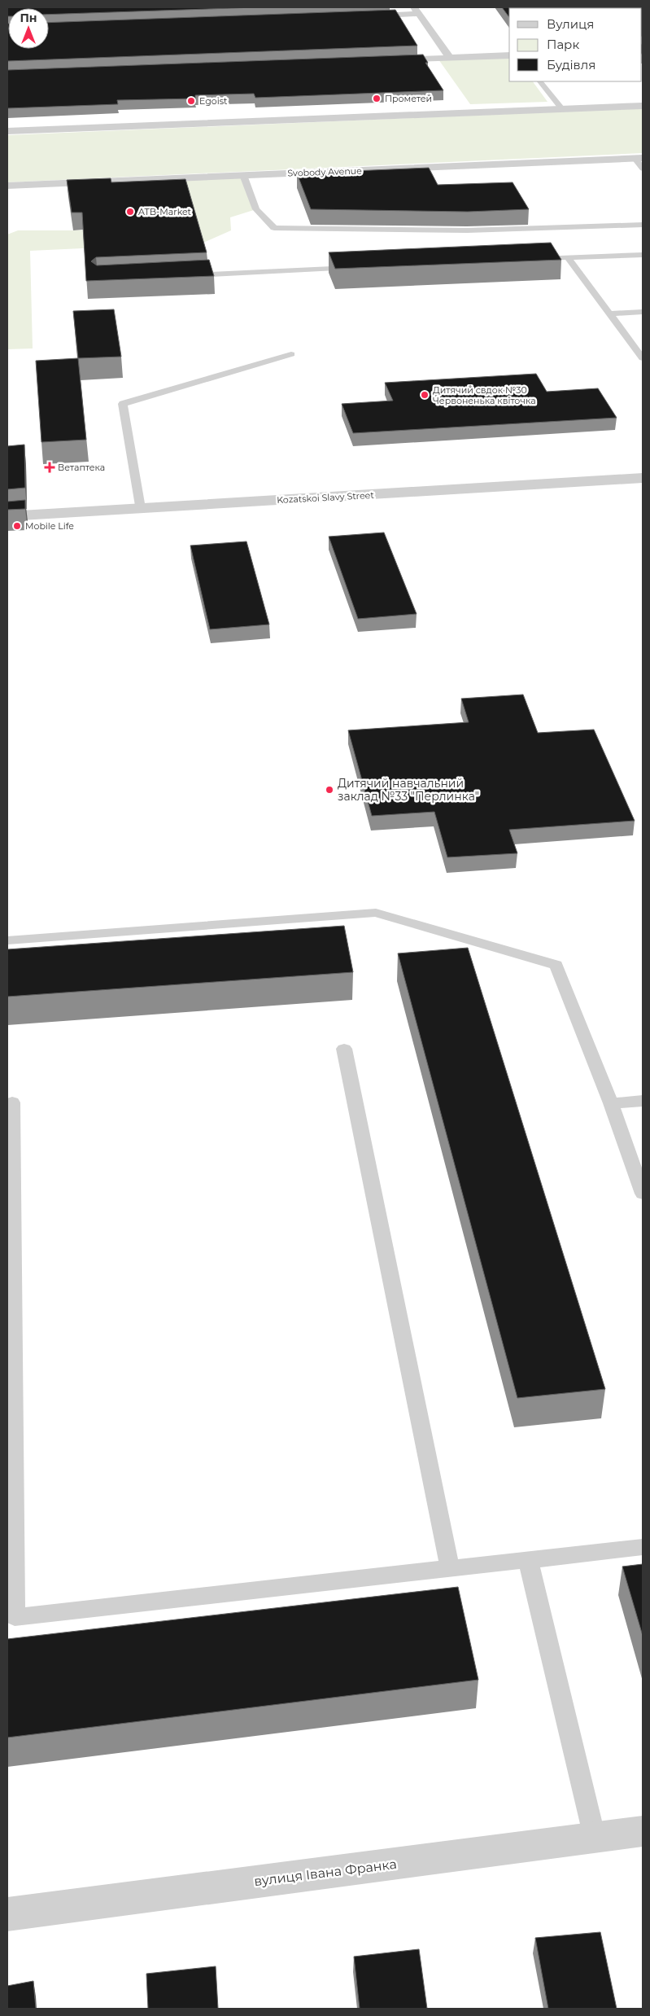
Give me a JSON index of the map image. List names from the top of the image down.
{
  "streets": {
    "street": ["Svobody Avenue", "Kozatskoi Slavy Street", "вулиця Івана Франка"]
  },
  "places": {
    "other": [
      "Прометей",
      "Egoist",
      "ATB-Market",
      "Дитячий свдок №30 Червоненька квіточка",
      "Mobile Life",
      "Дитячий навчальний заклад №33 \"Перлинка\""
    ],
    "health": ["Ветаптека"]
  },
  "legend": ["Вулиця", "Парк", "Будівля"],
  "north": "top"
}
